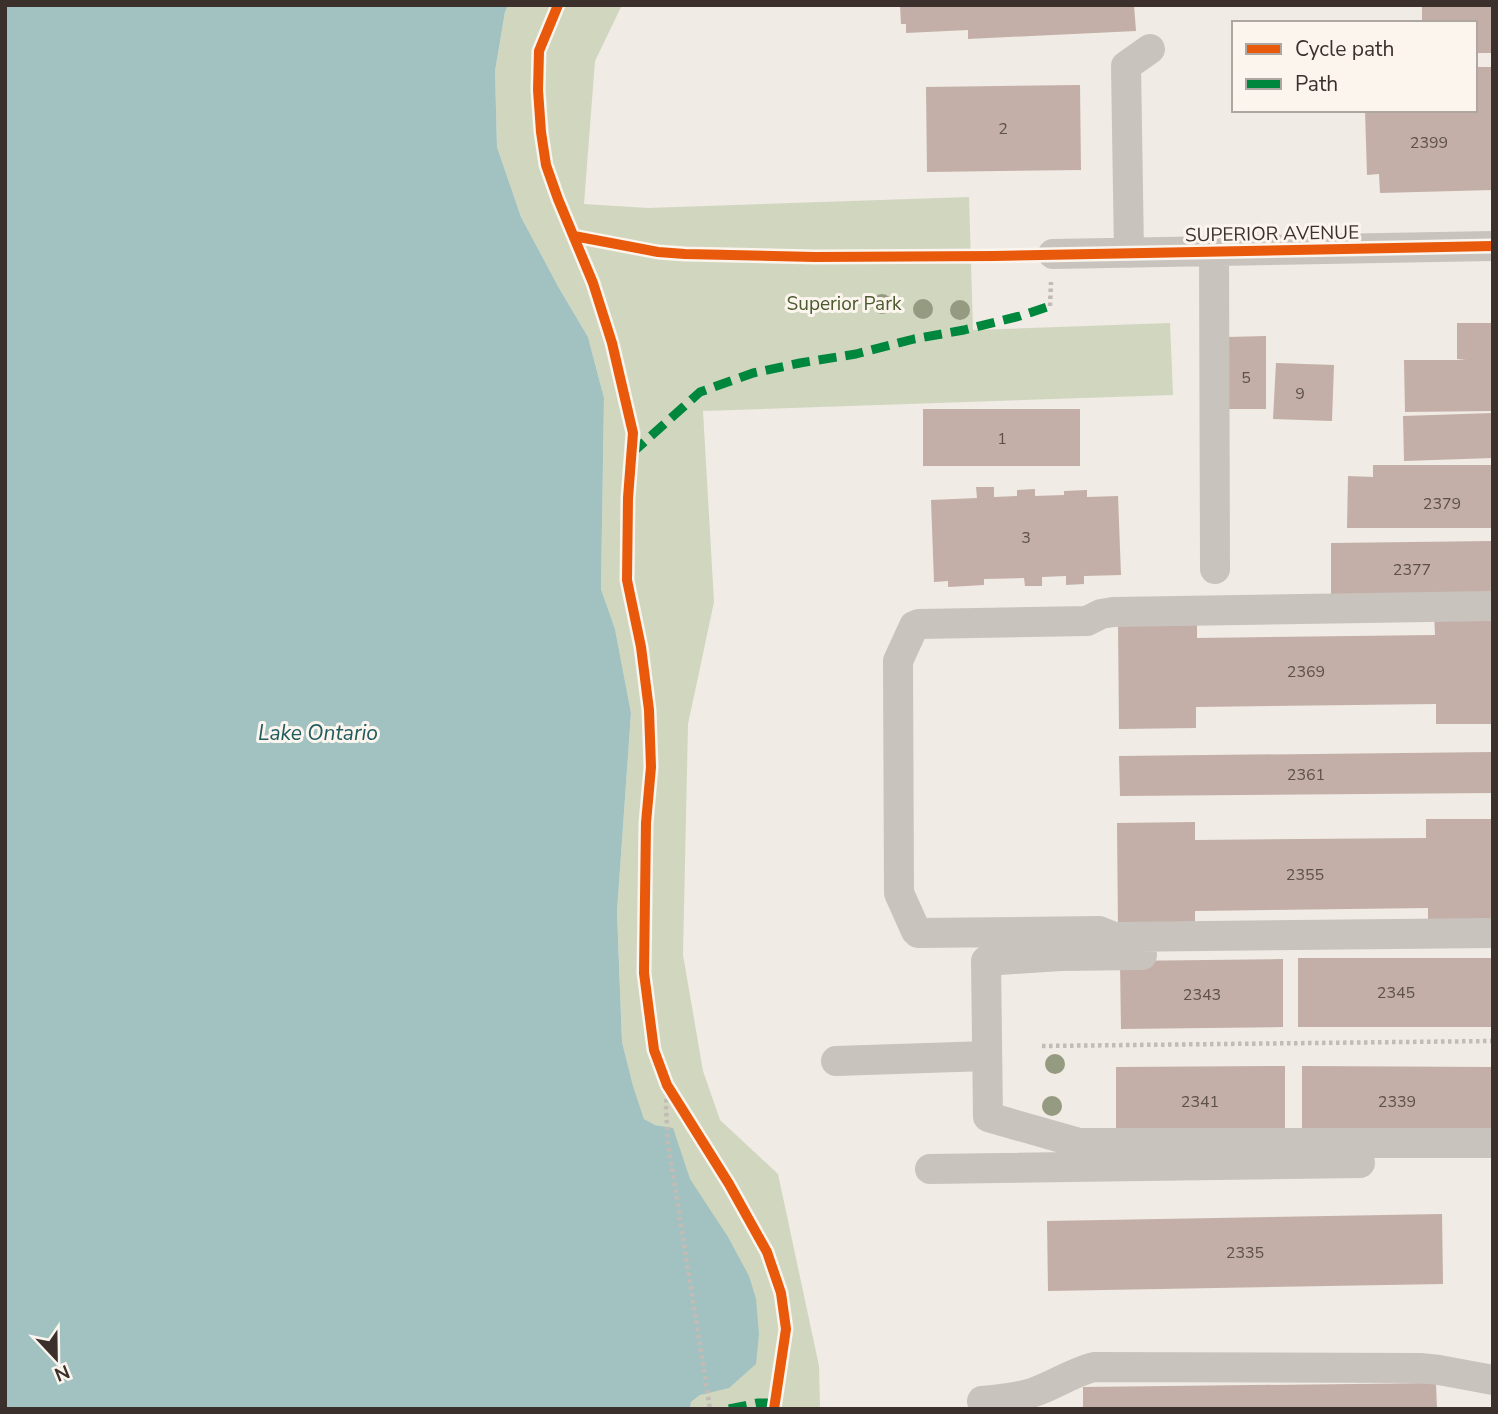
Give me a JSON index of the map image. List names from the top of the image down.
{
  "streets": {
    "street": ["SUPERIOR AVENUE"]
  },
  "water": ["Lake Ontario"],
  "parks": ["Superior Park"],
  "house_numbers": [
    "2",
    "2399",
    "5",
    "9",
    "1",
    "2379",
    "3",
    "2377",
    "2369",
    "2361",
    "2355",
    "2345",
    "2343",
    "2341",
    "2339",
    "2335"
  ],
  "legend": ["Cycle path", "Path"],
  "north": "bottom"
}
